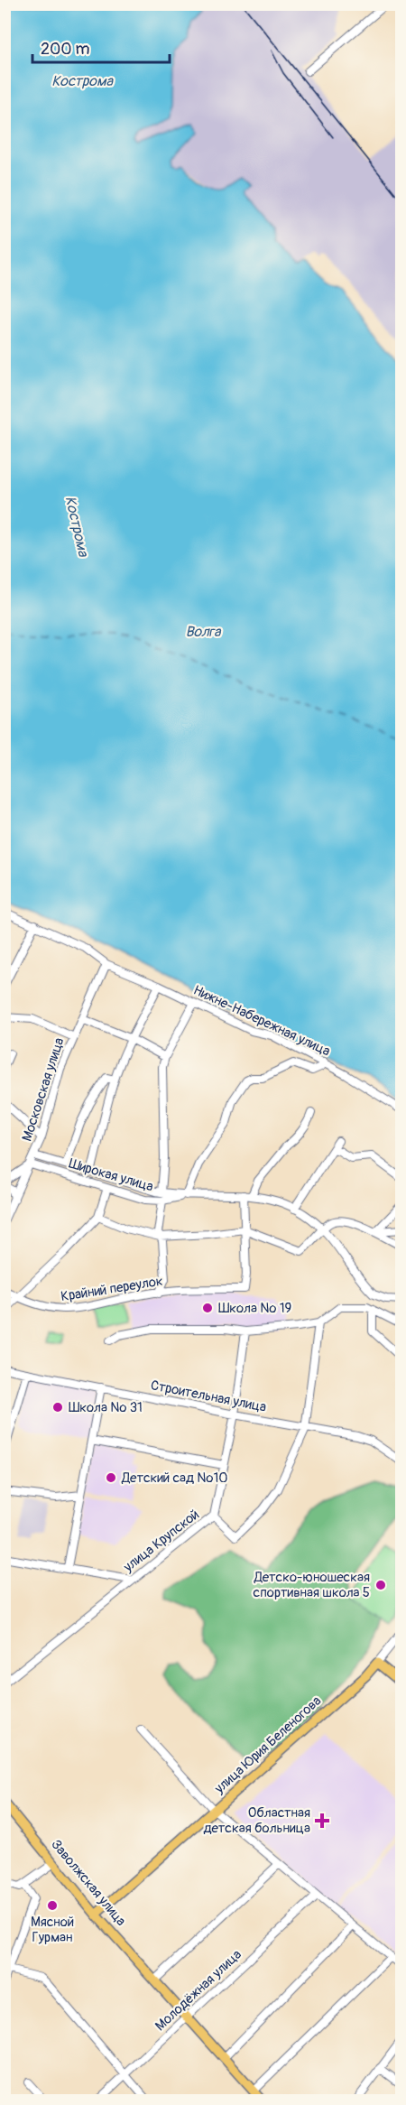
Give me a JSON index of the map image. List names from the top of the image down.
{
  "streets": {
    "main road": ["улица Юрия Беленогова", "Заволжская улица"],
    "street": [
      "Нижне-Набережная улица",
      "Московская улица",
      "Широкая улица",
      "Крайний переулок",
      "Строительная улица",
      "улица Крупской",
      "Молодёжная улица"
    ]
  },
  "crossings": [
    ["Нижне-Набережная улица", "Московская улица"],
    ["Московская улица", "Широкая улица"],
    ["Строительная улица", "улица Крупской"],
    ["улица Юрия Беленогова", "Заволжская улица"],
    ["Заволжская улица", "Молодёжная улица"]
  ],
  "water": ["Кострома", "Волга"],
  "places": {
    "other": [
      "Школа № 19",
      "Школа № 31",
      "Детский сад №10",
      "Детско-юношеская спортивная школа 5",
      "Мясной Гурман"
    ],
    "health": ["Областная детская больница"]
  },
  "scale_bar": "200 m"
}
